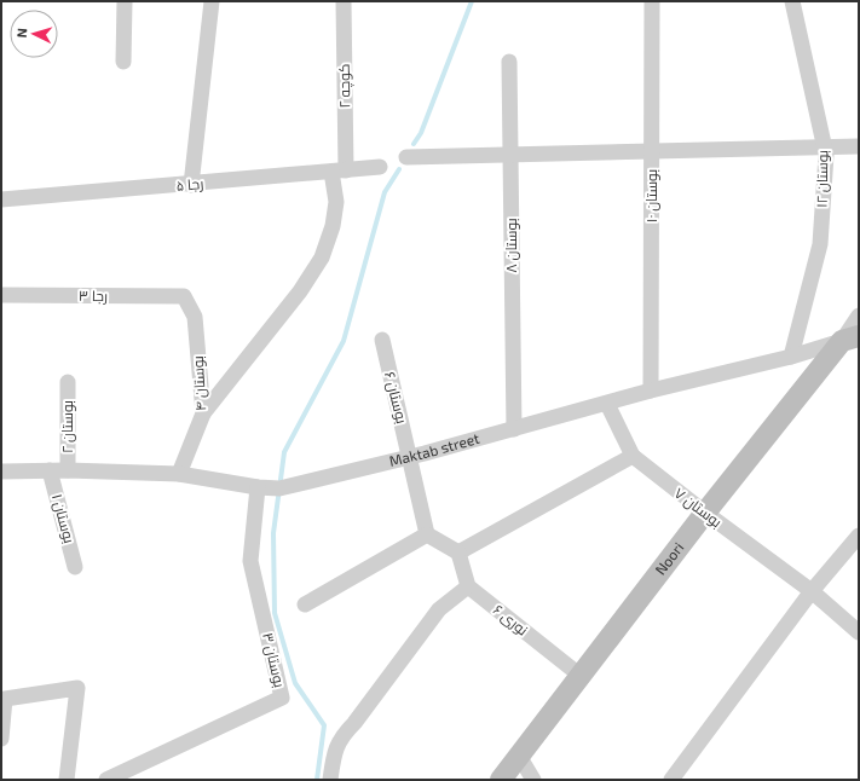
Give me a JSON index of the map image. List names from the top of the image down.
{
  "streets": {
    "main road": ["Noori"],
    "street": [
      "کوچه ۲",
      "بوستان ۱۲",
      "رجا ۵",
      "بوستان ۱۰",
      "بوستان ۸",
      "رجا ۳",
      "بوستان ۴",
      "بوستان ۶",
      "بوستان ۲",
      "Maktab street",
      "بوستان ۷",
      "بوستان ۱",
      "نوری ۶",
      "بوستان ۳"
    ]
  },
  "crossings": [
    ["کوچه ۲", "رجا ۵"],
    ["کوچه ۲", "بوستان ۴"],
    ["بوستان ۱۲", "Maktab street"],
    ["بوستان ۱۰", "Maktab street"],
    ["بوستان ۸", "Maktab street"],
    ["رجا ۳", "بوستان ۴"],
    ["بوستان ۴", "Maktab street"],
    ["بوستان ۶", "Maktab street"],
    ["بوستان ۲", "Maktab street"],
    ["Maktab street", "بوستان ۷"],
    ["Maktab street", "بوستان ۱"],
    ["Maktab street", "Noori"],
    ["Maktab street", "بوستان ۳"],
    ["بوستان ۷", "Noori"],
    ["Noori", "نوری ۶"]
  ],
  "north": "left"
}
